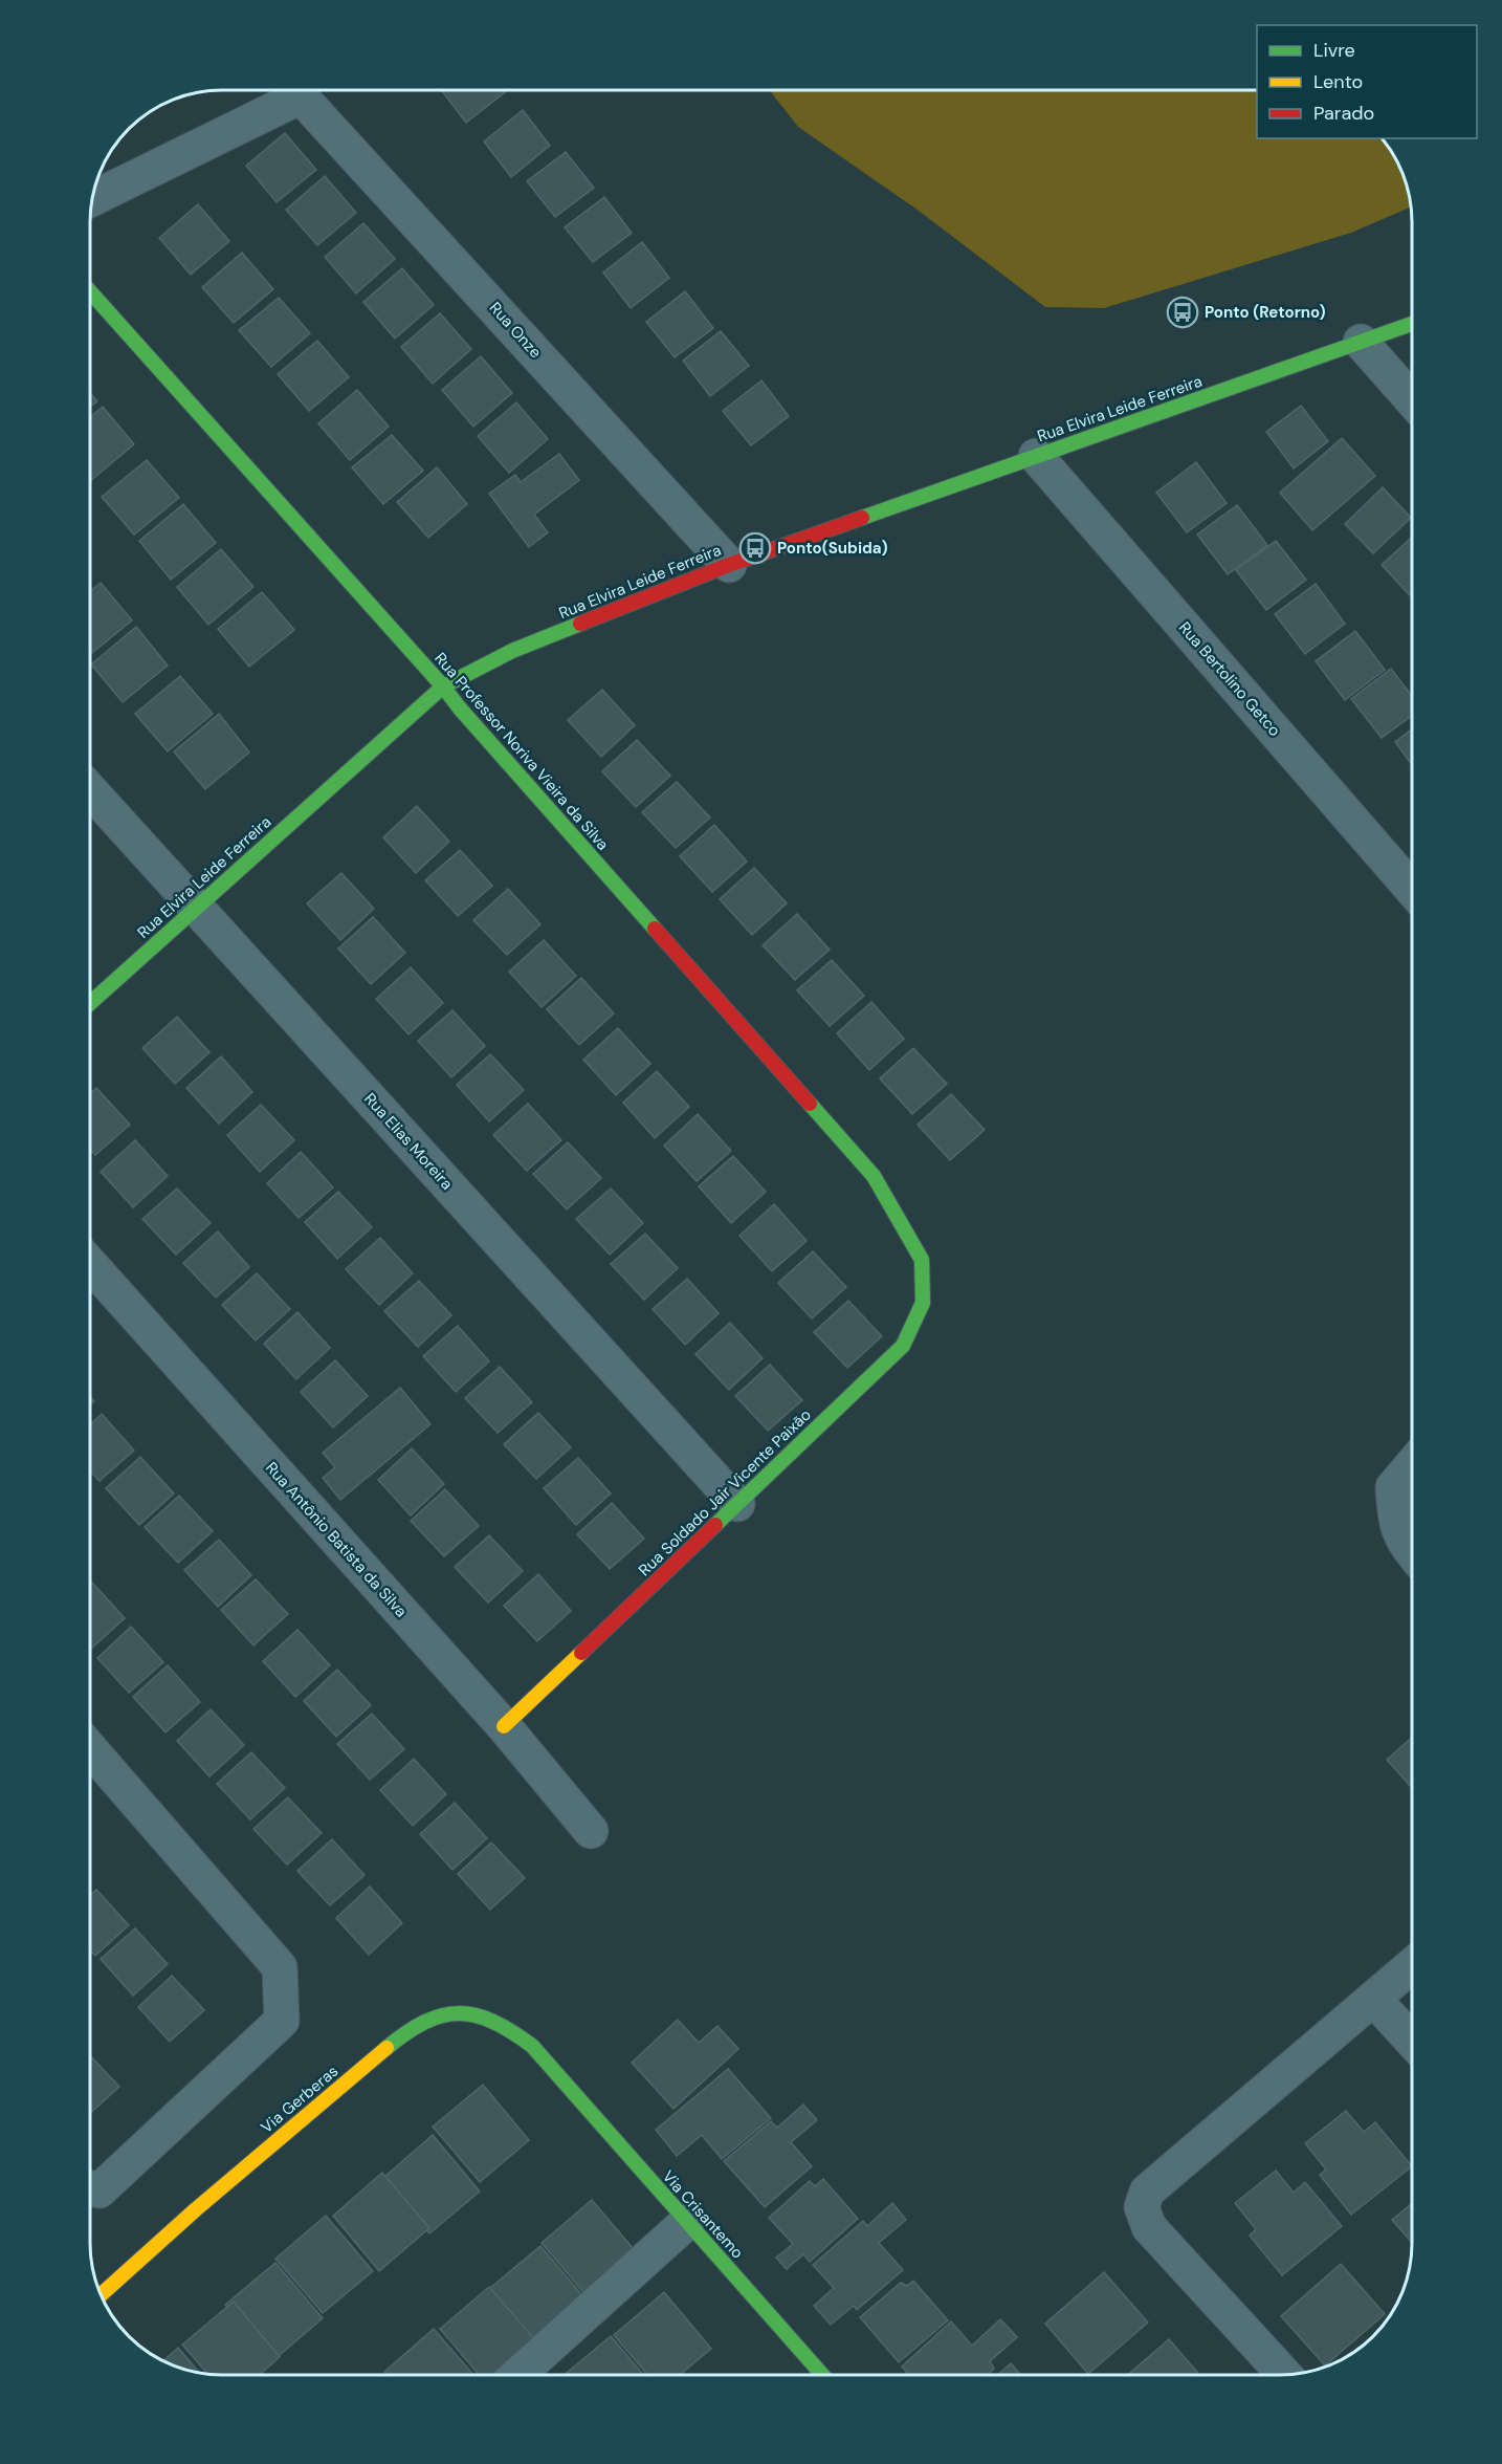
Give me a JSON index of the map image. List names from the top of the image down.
{
  "streets": {
    "street": [
      "Rua Onze",
      "Rua Elvira Leide Ferreira",
      "Rua Bertolino Getco",
      "Rua Professor Noriva Vieira da Silva",
      "Rua Elias Moreira",
      "Rua Soldado Jair Vicente Paixão",
      "Rua Antônio Batista da Silva",
      "Via Gerberas",
      "Via Crisantemo"
    ]
  },
  "crossings": [
    ["Rua Onze", "Rua Elvira Leide Ferreira"],
    ["Rua Elvira Leide Ferreira", "Rua Bertolino Getco"],
    ["Rua Elvira Leide Ferreira", "Rua Professor Noriva Vieira da Silva"],
    ["Rua Elvira Leide Ferreira", "Rua Elias Moreira"],
    ["Rua Professor Noriva Vieira da Silva", "Rua Soldado Jair Vicente Paixão"],
    ["Rua Elias Moreira", "Rua Soldado Jair Vicente Paixão"],
    ["Rua Soldado Jair Vicente Paixão", "Rua Antônio Batista da Silva"],
    ["Via Gerberas", "Via Crisantemo"]
  ],
  "places": {
    "bus stop": ["Ponto (Retorno)", "Ponto(Subida)"]
  },
  "legend": ["Livre", "Lento", "Parado"]
}
